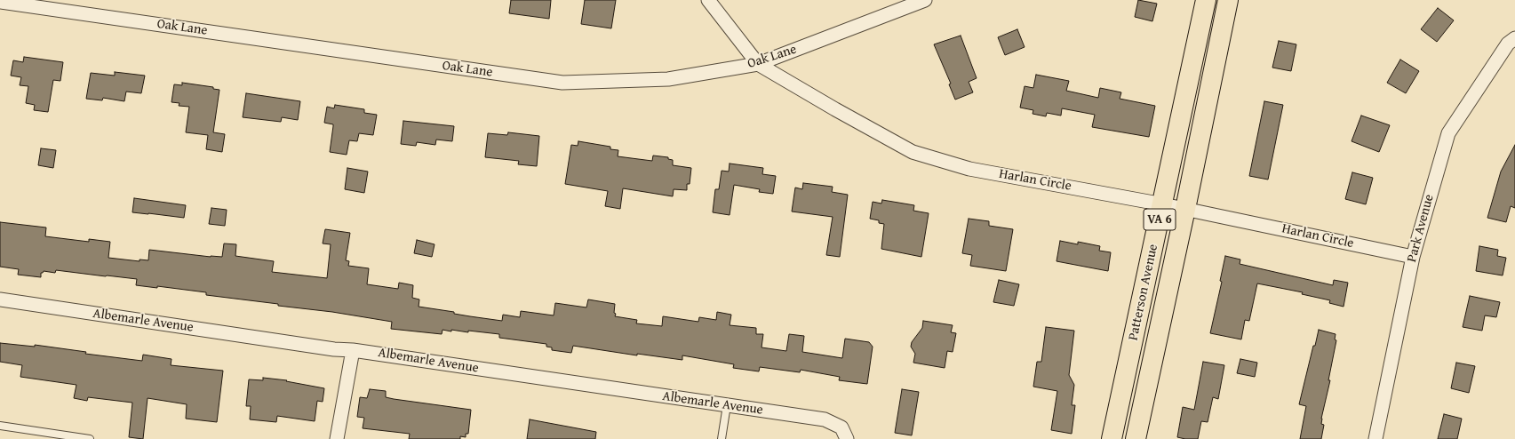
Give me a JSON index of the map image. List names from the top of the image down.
{
  "streets": {
    "main road": ["VA 6", "Patterson Avenue"],
    "street": [
      "Oak Lane",
      "Harlan Circle",
      "Park Avenue",
      "Albemarle Avenue"
    ]
  },
  "crossings": [
    ["Oak Lane", "Harlan Circle"],
    ["Harlan Circle", "Park Avenue"],
    ["Harlan Circle", "Patterson Avenue"]
  ]
}
